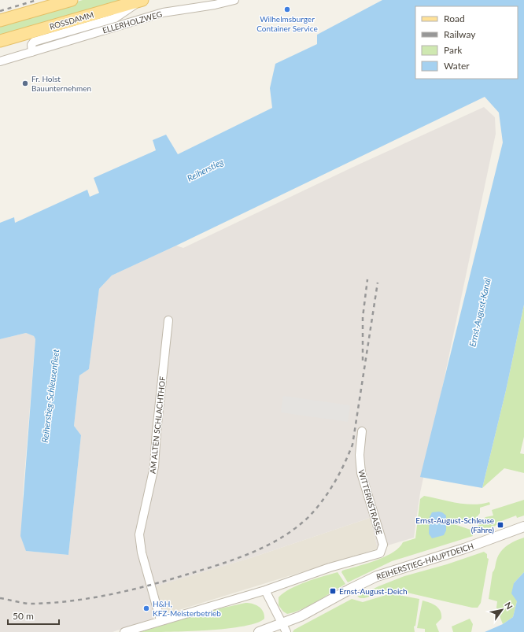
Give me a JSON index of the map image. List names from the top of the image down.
{
  "streets": {
    "main road": ["ROSSDAMM"],
    "street": [
      "ELLERHOLZWEG",
      "AM ALTEN SCHLACHTHOF",
      "WITTERNSTRASSE",
      "REIHERSTIEG-HAUPTDEICH"
    ]
  },
  "crossings": [
    ["ROSSDAMM", "ELLERHOLZWEG"]
  ],
  "water": ["Reiherstieg", "Ernst-August-Kanal", "Reiherstieg-Schleusenfleet"],
  "places": {
    "other": ["Wilhelmsburger Container Service", "Fr. Holst Bauunternehmen", "H&H, KFZ-Meisterbetrieb"],
    "transit": ["Ernst-August-Schleuse (Fähre)", "Ernst-August-Deich"]
  },
  "legend": [
    "Road",
    "Railway",
    "Park",
    "Water"
  ],
  "scale_bar": "50 m",
  "north": "top right"
}
